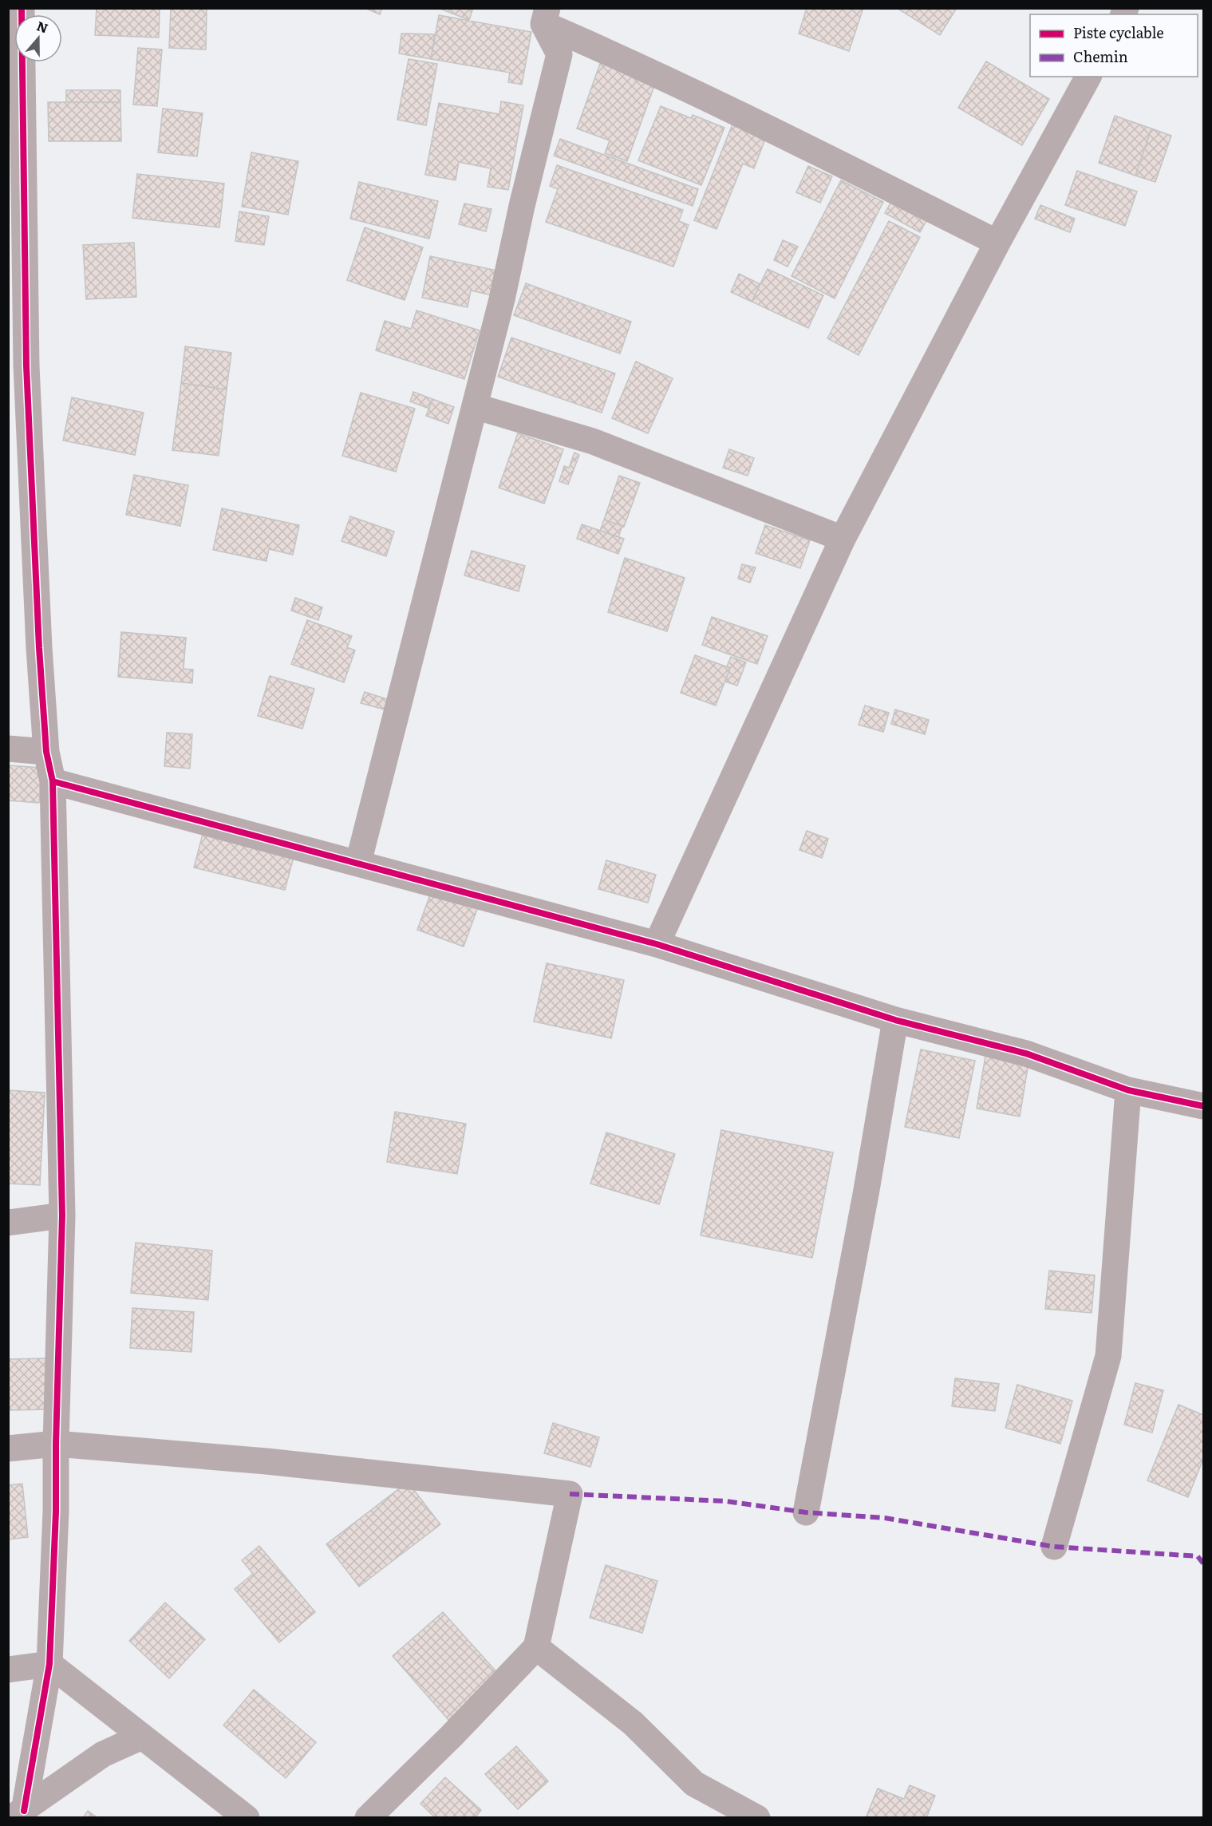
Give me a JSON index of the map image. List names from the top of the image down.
{
  "legend": ["Piste cyclable", "Chemin"],
  "north": "top"
}
